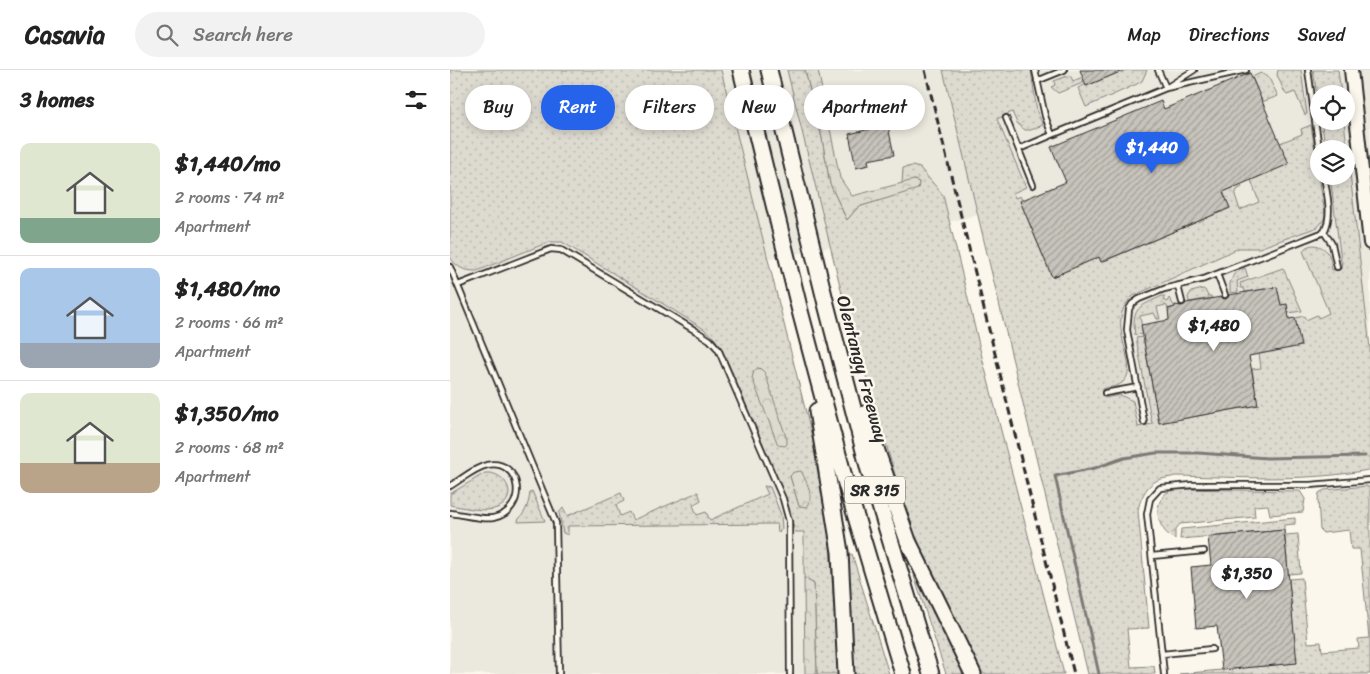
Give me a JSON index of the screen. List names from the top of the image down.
{
  "streets": {
    "highway": ["Olentangy Freeway", "SR 315"]
  },
  "page": {
    "header": "Casavia",
    "search": "Search here",
    "nav": ["Map", "Directions", "Saved"],
    "heading": "3 homes",
    "chip": [
      "Buy",
      "Rent",
      "Filters",
      "New",
      "Apartment"
    ],
    "list": [
      {
        "name": "$1,440/mo",
        "note": "2 rooms · 74 m² · Apartment"
      },
      {
        "name": "$1,480/mo",
        "note": "2 rooms · 66 m² · Apartment"
      },
      {
        "name": "$1,350/mo",
        "note": "2 rooms · 68 m² · Apartment"
      }
    ],
    "price": ["$1,440", "$1,480", "$1,350"]
  }
}
